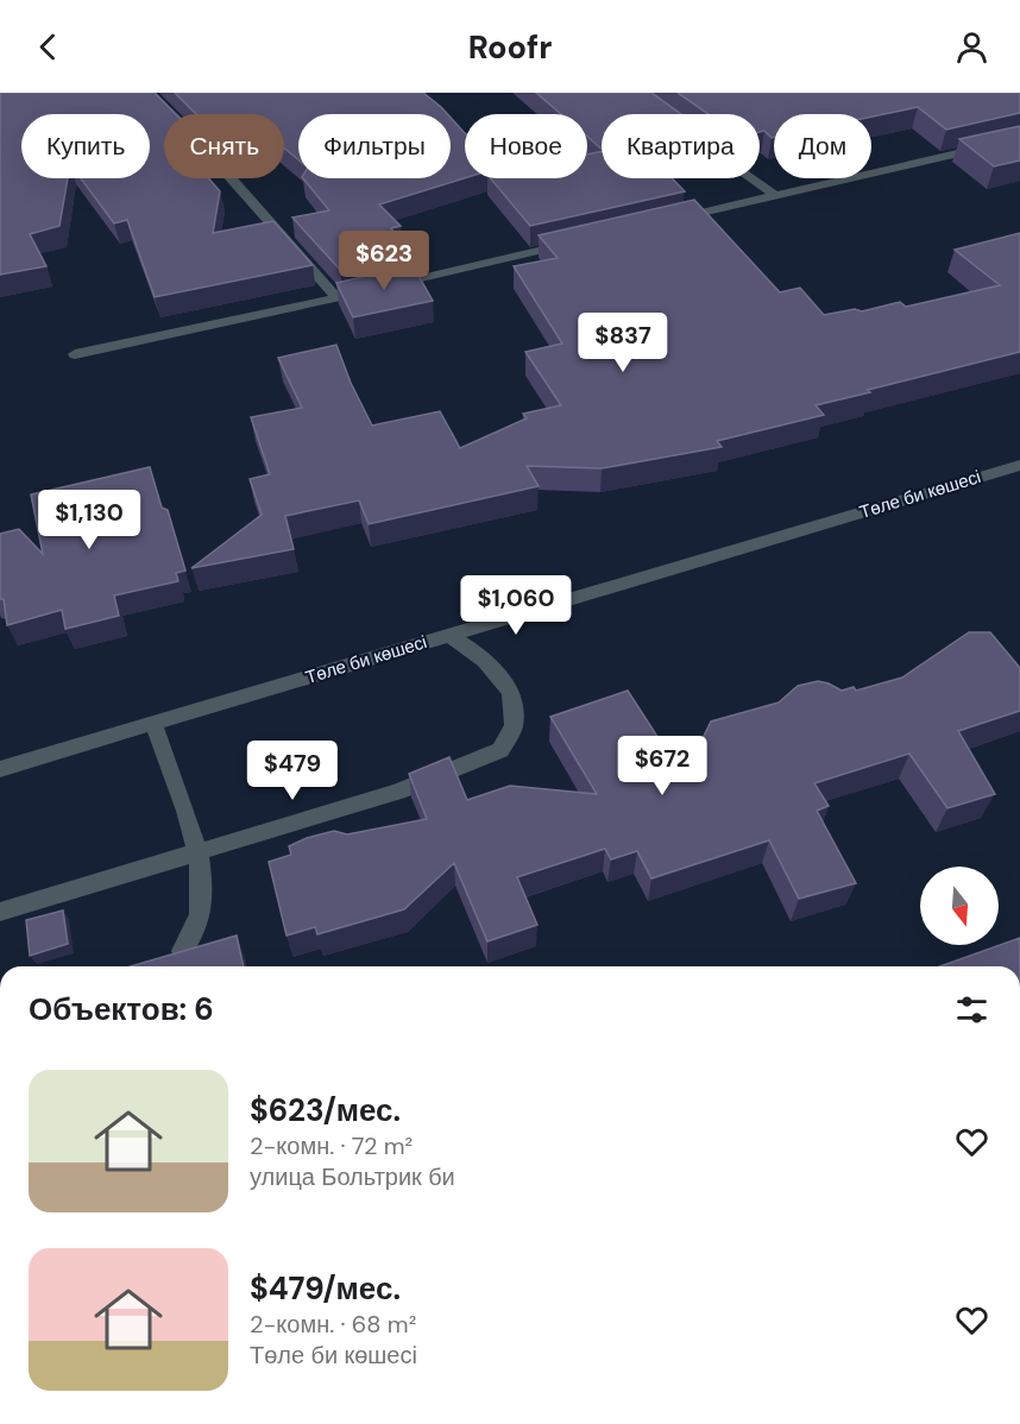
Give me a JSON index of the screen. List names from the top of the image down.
{
  "streets": {
    "street": ["Төле би көшесі"]
  },
  "north": "bottom",
  "page": {
    "header": "Roofr",
    "chip": [
      "Купить",
      "Снять",
      "Фильтры",
      "Новое",
      "Квартира",
      "Дом"
    ],
    "price": [
      "$623",
      "$837",
      "$1,130",
      "$1,060",
      "$672",
      "$479"
    ],
    "heading": "Объектов: 6",
    "list": [
      {
        "name": "$623/мес.",
        "note": "2-комн. · 72 m² · улица Больтрик би"
      },
      {
        "name": "$479/мес.",
        "note": "2-комн. · 68 m² · Төле би көшесі"
      }
    ]
  }
}
